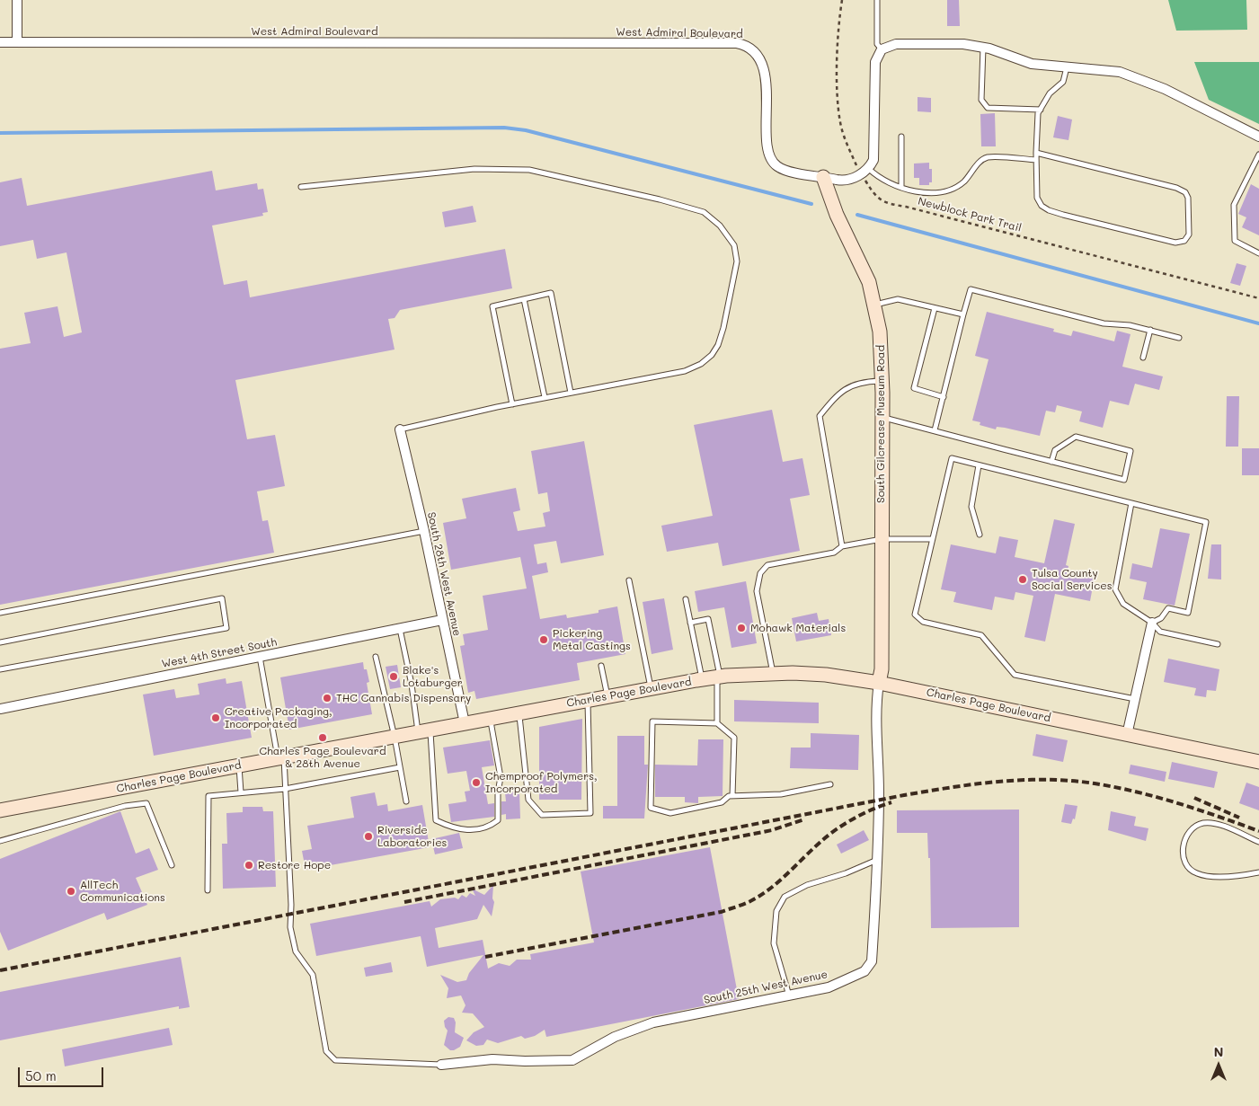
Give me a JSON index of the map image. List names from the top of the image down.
{
  "streets": {
    "main road": ["South Gilcrease Museum Road", "Charles Page Boulevard"],
    "street": [
      "West Admiral Boulevard",
      "South 28th West Avenue",
      "West 4th Street South",
      "South 25th West Avenue"
    ],
    "path": ["Newblock Park Trail"]
  },
  "crossings": [
    ["West Admiral Boulevard", "Newblock Park Trail"],
    ["West Admiral Boulevard", "South Gilcrease Museum Road"],
    ["South Gilcrease Museum Road", "Charles Page Boulevard"],
    ["South Gilcrease Museum Road", "South 25th West Avenue"],
    ["South 28th West Avenue", "West 4th Street South"],
    ["South 28th West Avenue", "Charles Page Boulevard"],
    ["Charles Page Boulevard", "South 25th West Avenue"]
  ],
  "places": [
    "Tulsa County Social Services",
    "Mohawk Materials",
    "Pickering Metal Castings",
    "Blake's Lotaburger",
    "THC Cannabis Dispensary",
    "Creative Packaging, Incorporated",
    "Charles Page Boulevard & 28th Avenue",
    "Chemproof Polymers, Incorporated",
    "Riverside Laboratories",
    "Restore Hope",
    "AllTech Communications"
  ],
  "scale_bar": "50 m",
  "north": "top"
}
